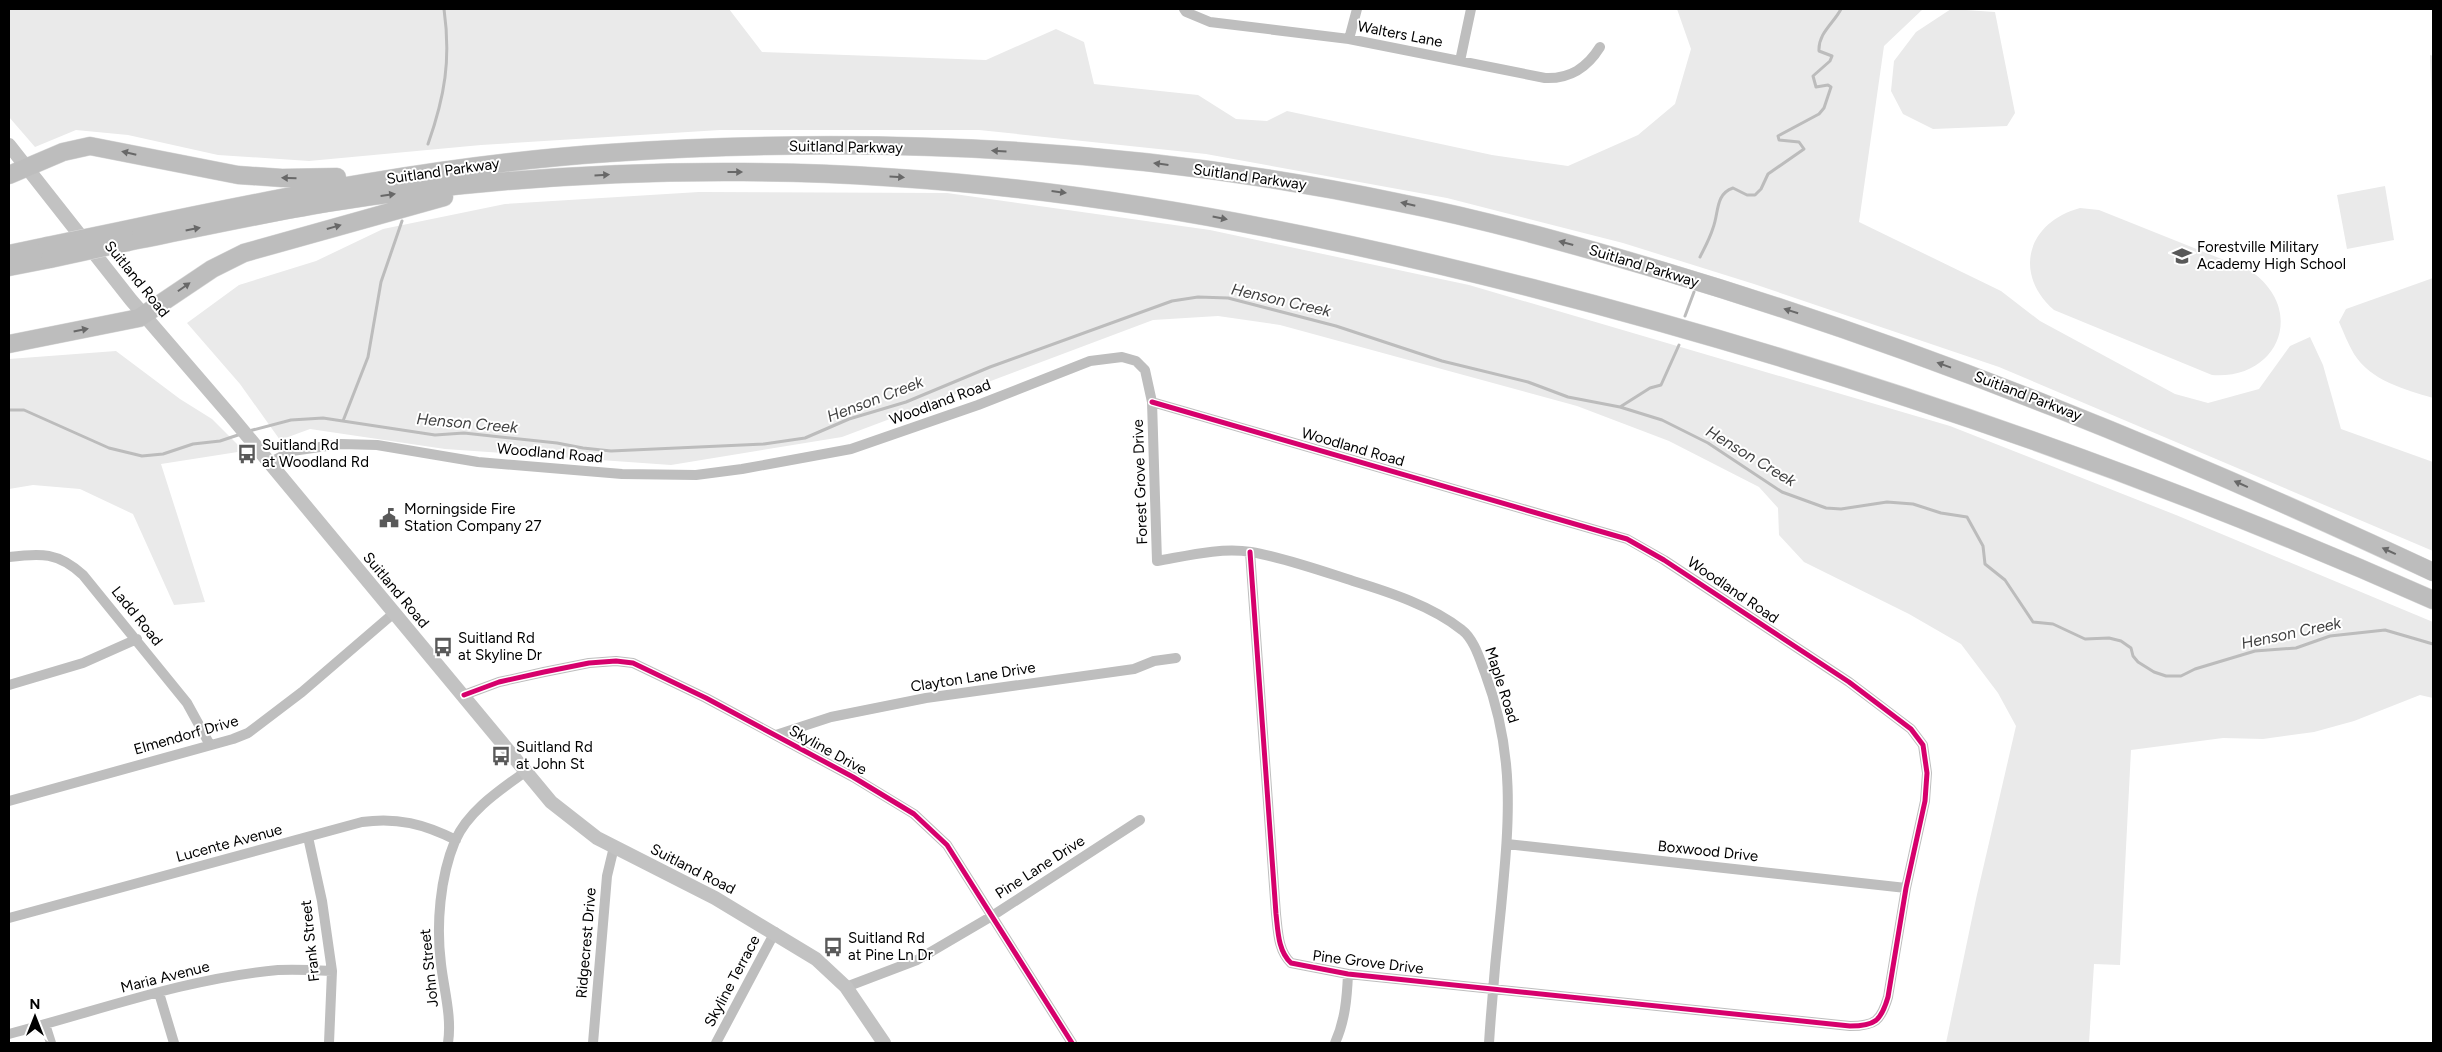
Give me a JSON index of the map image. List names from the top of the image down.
{
  "streets": {
    "highway": ["Suitland Parkway"],
    "main road": ["Suitland Road"],
    "street": [
      "Walters Lane",
      "Woodland Road",
      "Forest Grove Drive",
      "Ladd Road",
      "Clayton Lane Drive",
      "Maple Road",
      "Elmendorf Drive",
      "Skyline Drive",
      "Lucente Avenue",
      "Boxwood Drive",
      "Pine Lane Drive",
      "Frank Street",
      "Ridgecrest Drive",
      "Pine Grove Drive",
      "John Street",
      "Maria Avenue",
      "Skyline Terrace"
    ]
  },
  "crossings": [
    ["Suitland Road", "Woodland Road"],
    ["Suitland Road", "Elmendorf Drive"],
    ["Suitland Road", "Skyline Drive"],
    ["Suitland Road", "Pine Lane Drive"],
    ["Suitland Road", "Ridgecrest Drive"],
    ["Suitland Road", "John Street"],
    ["Suitland Road", "Skyline Terrace"],
    ["Woodland Road", "Forest Grove Drive"],
    ["Woodland Road", "Boxwood Drive"],
    ["Woodland Road", "Pine Grove Drive"],
    ["Forest Grove Drive", "Maple Road"],
    ["Ladd Road", "Elmendorf Drive"],
    ["Clayton Lane Drive", "Skyline Drive"],
    ["Maple Road", "Boxwood Drive"],
    ["Maple Road", "Pine Grove Drive"],
    ["Skyline Drive", "Pine Lane Drive"],
    ["Lucente Avenue", "Frank Street"],
    ["Lucente Avenue", "John Street"],
    ["Frank Street", "Maria Avenue"]
  ],
  "water": ["Henson Creek"],
  "places": {
    "school or university": ["Forestville Military Academy High School"],
    "bus stop": [
      "Suitland Rd at Woodland Rd",
      "Suitland Rd at Skyline Dr",
      "Suitland Rd at John St",
      "Suitland Rd at Pine Ln Dr"
    ],
    "public building": ["Morningside Fire Station Company 27"]
  },
  "north": "top"
}
